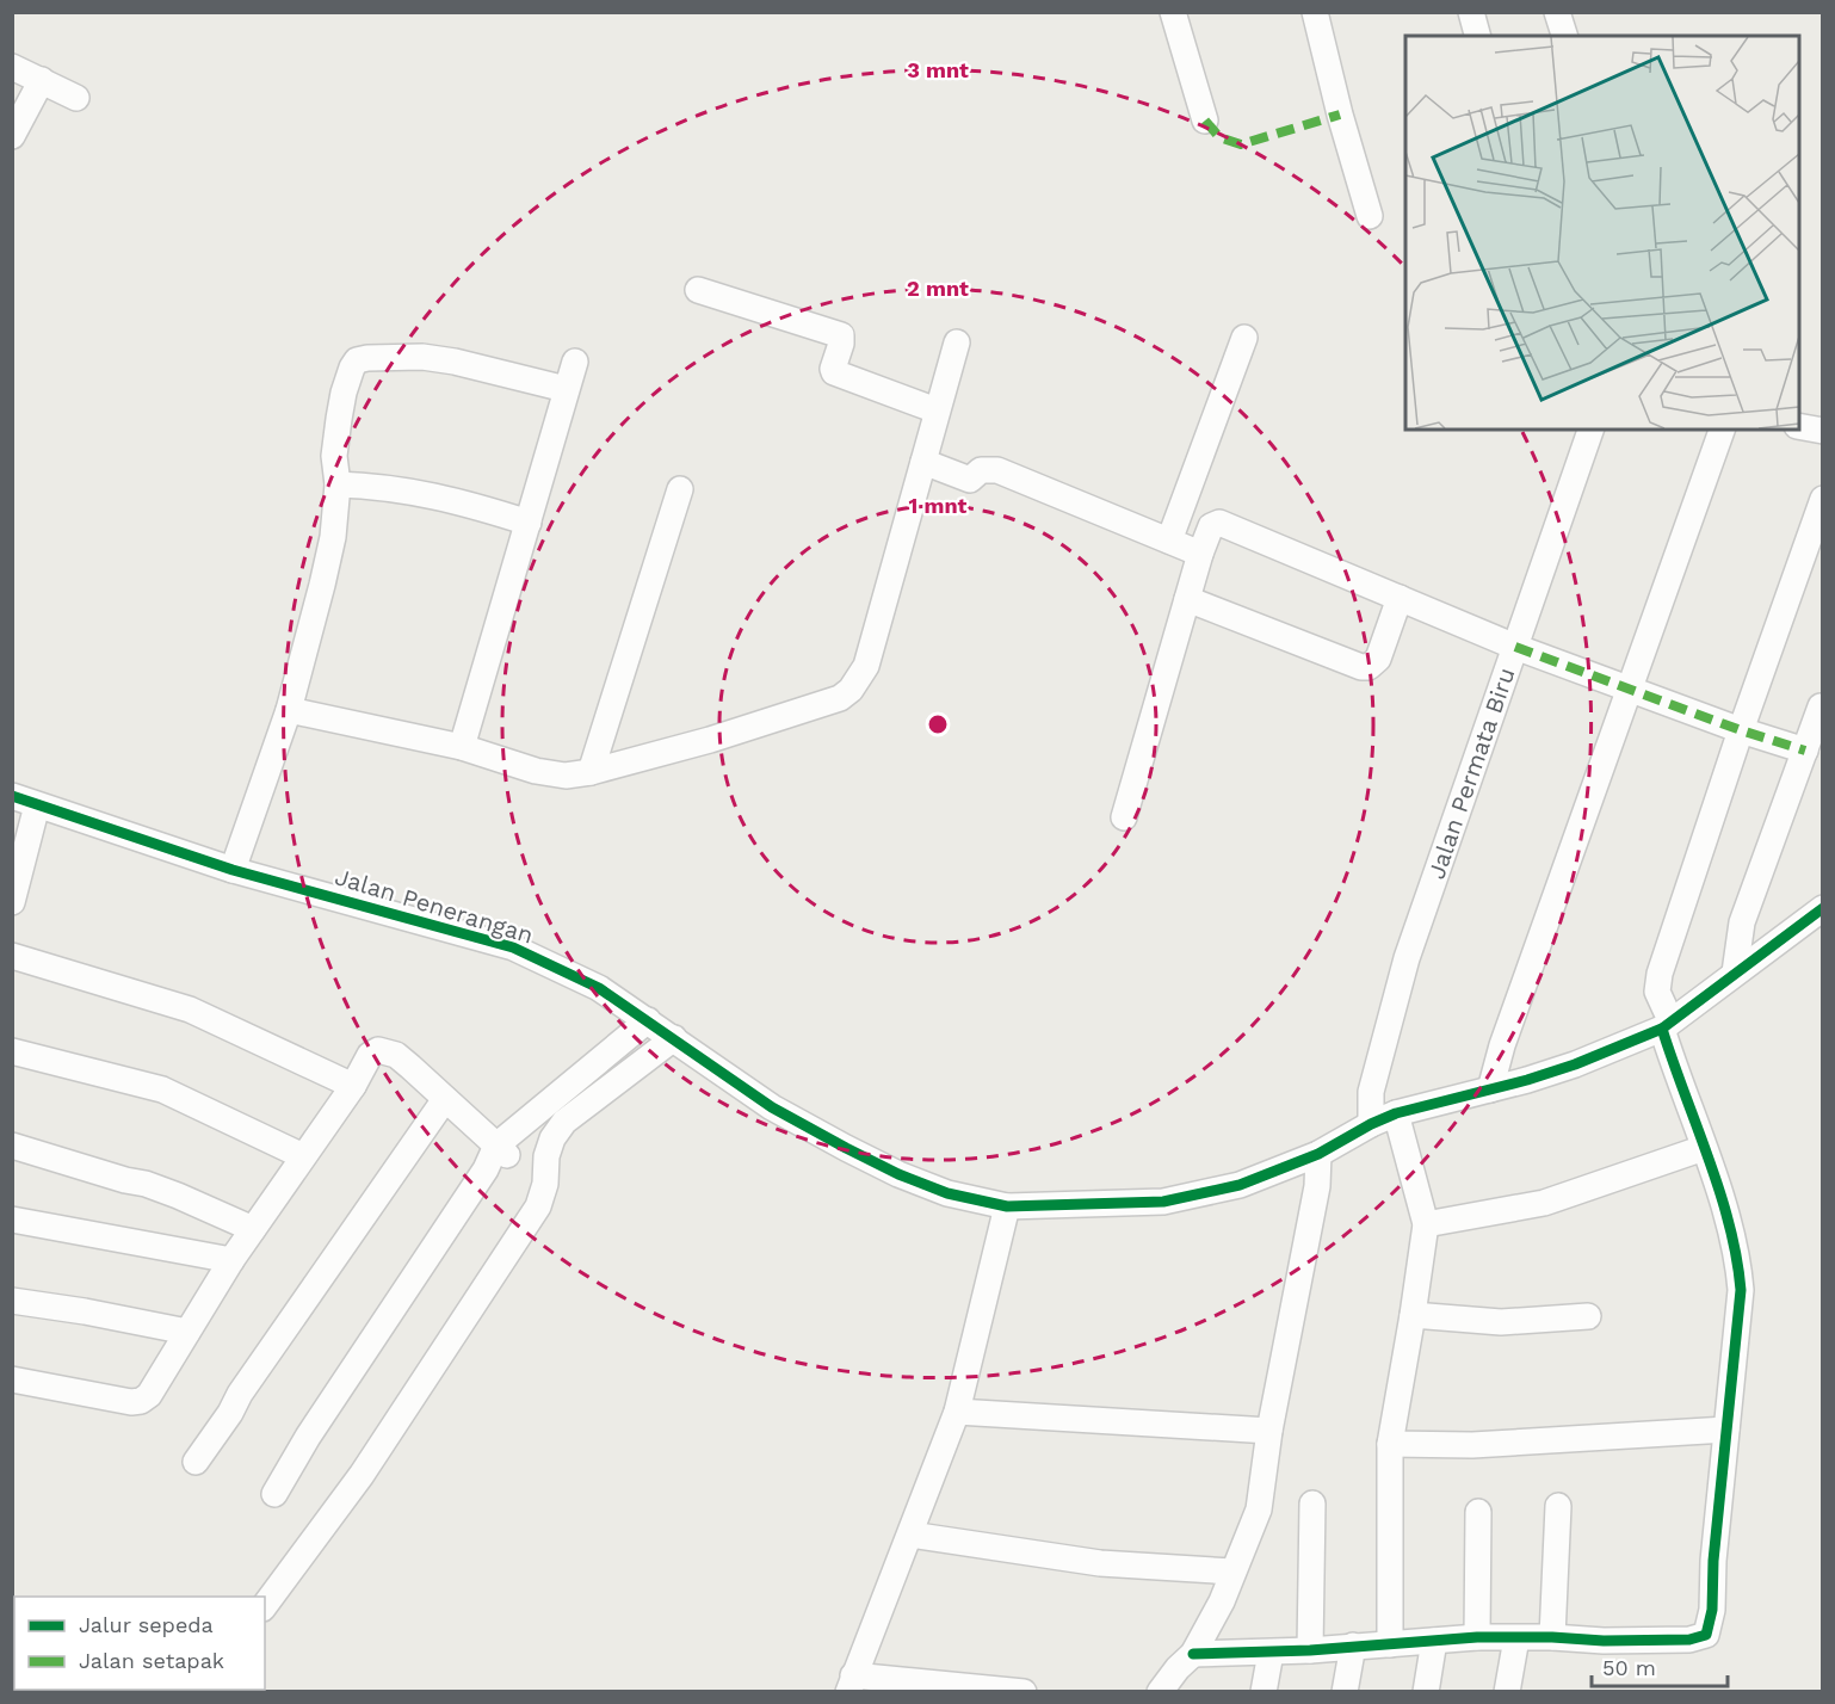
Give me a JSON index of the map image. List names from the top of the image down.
{
  "streets": {
    "street": ["Jalan Permata Biru", "Jalan Penerangan"]
  },
  "crossings": [
    ["Jalan Permata Biru", "Jalan Penerangan"]
  ],
  "legend": ["Jalur sepeda", "Jalan setapak"],
  "scale_bar": "50 m",
  "rings": ["3 mnt", "2 mnt", "1 mnt"]
}
